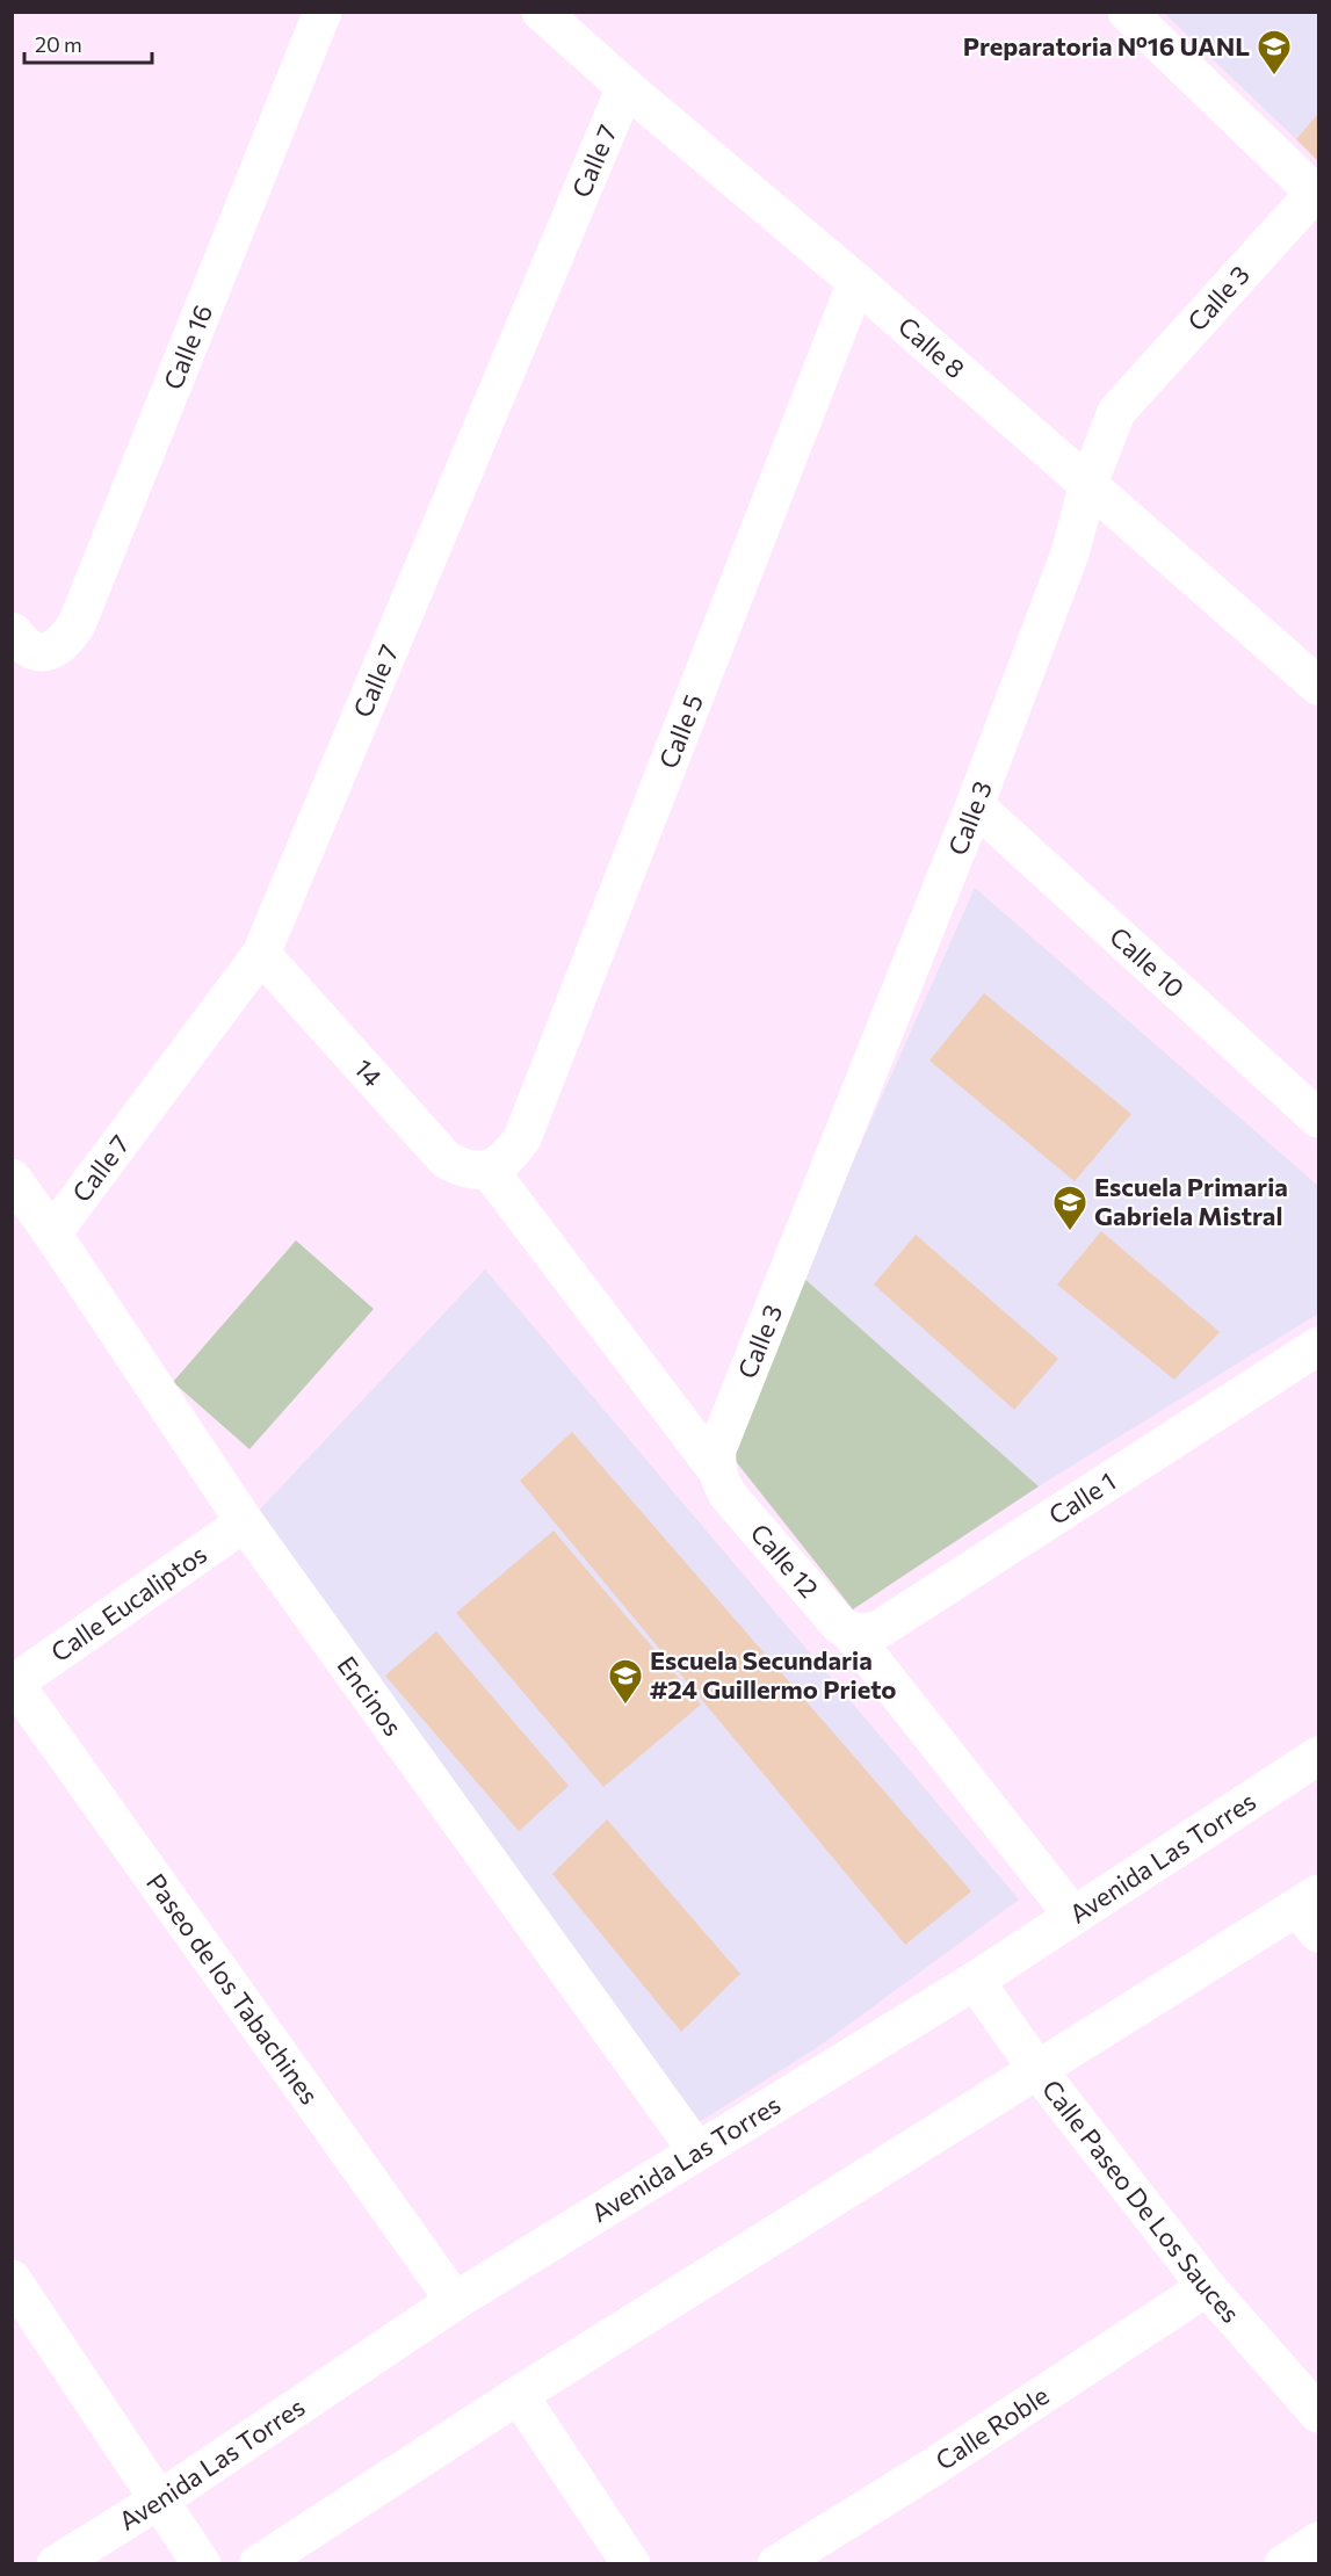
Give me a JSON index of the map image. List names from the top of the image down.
{
  "streets": {
    "street": [
      "Calle 7",
      "Calle 3",
      "Calle 16",
      "Calle 8",
      "Calle 5",
      "Calle 10",
      "14",
      "Calle 1",
      "Calle 12",
      "Calle Eucaliptos",
      "Encinos",
      "Avenida Las Torres",
      "Paseo de los Tabachines",
      "Calle Paseo De Los Sauces",
      "Calle Roble"
    ]
  },
  "crossings": [
    ["Calle 7", "Calle 8"],
    ["Calle 7", "14"],
    ["Calle 7", "Encinos"],
    ["Calle 3", "Calle 8"],
    ["Calle 3", "Calle 10"],
    ["Calle 3", "Calle 12"],
    ["Calle 8", "Calle 5"],
    ["Calle 5", "14"],
    ["Calle 5", "Calle 12"],
    ["14", "Calle 12"],
    ["Calle 1", "Calle 12"],
    ["Calle 12", "Avenida Las Torres"],
    ["Calle Eucaliptos", "Encinos"],
    ["Calle Eucaliptos", "Paseo de los Tabachines"],
    ["Encinos", "Avenida Las Torres"],
    ["Avenida Las Torres", "Paseo de los Tabachines"],
    ["Avenida Las Torres", "Calle Paseo De Los Sauces"],
    ["Calle Paseo De Los Sauces", "Calle Roble"]
  ],
  "places": {
    "school or university": ["Preparatoria Nº16 UANL", "Escuela Primaria Gabriela Mistral", "Escuela Secundaria #24 Guillermo Prieto"]
  },
  "scale_bar": "20 m"
}
